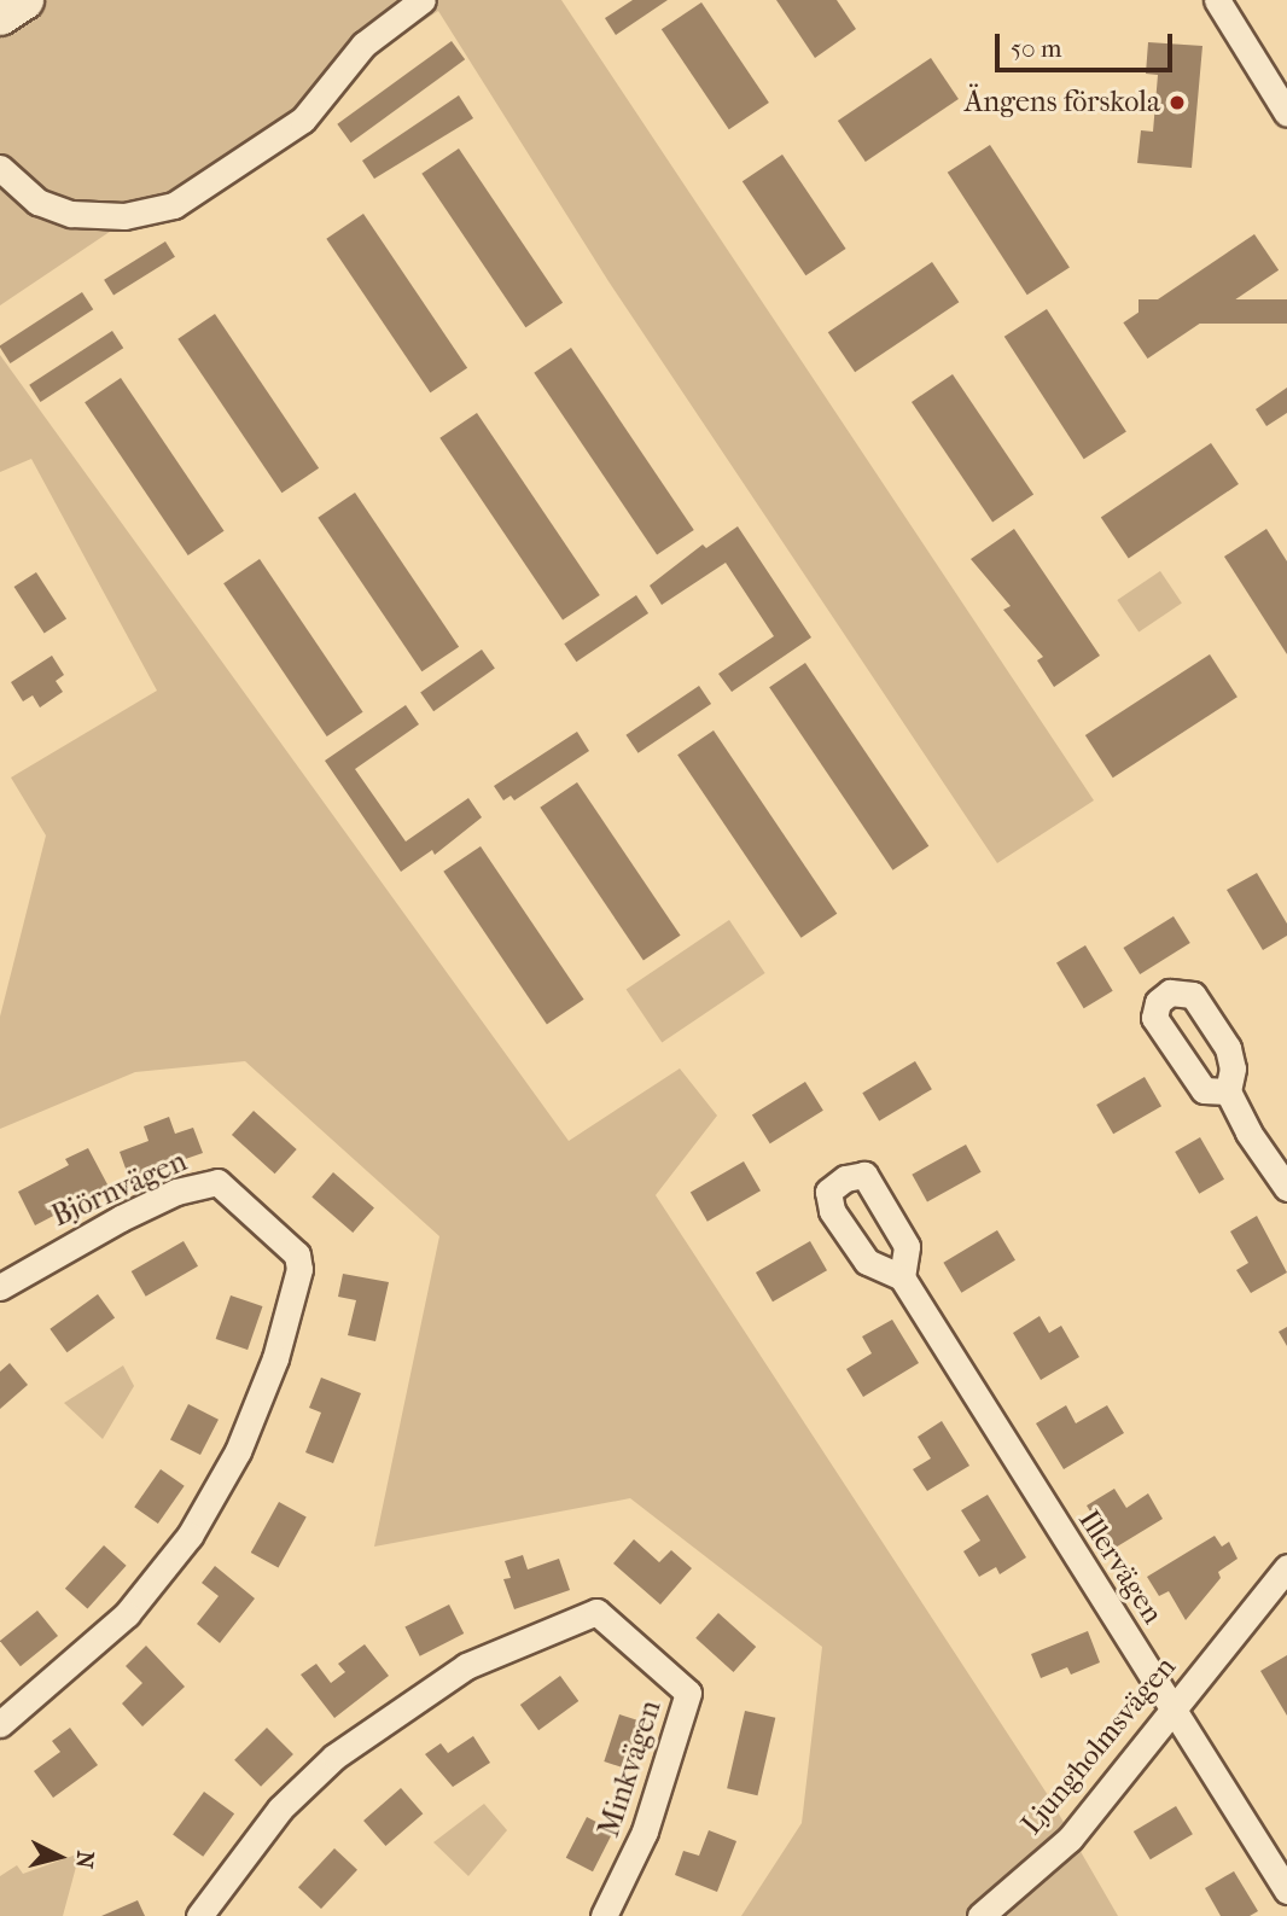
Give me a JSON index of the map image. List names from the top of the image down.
{
  "streets": {
    "street": [
      "Björnvägen",
      "Illervägen",
      "Ljungholmsvägen",
      "Minkvägen"
    ]
  },
  "crossings": [
    ["Illervägen", "Ljungholmsvägen"]
  ],
  "places": ["Ängens förskola"],
  "scale_bar": "50 m",
  "north": "right"
}
